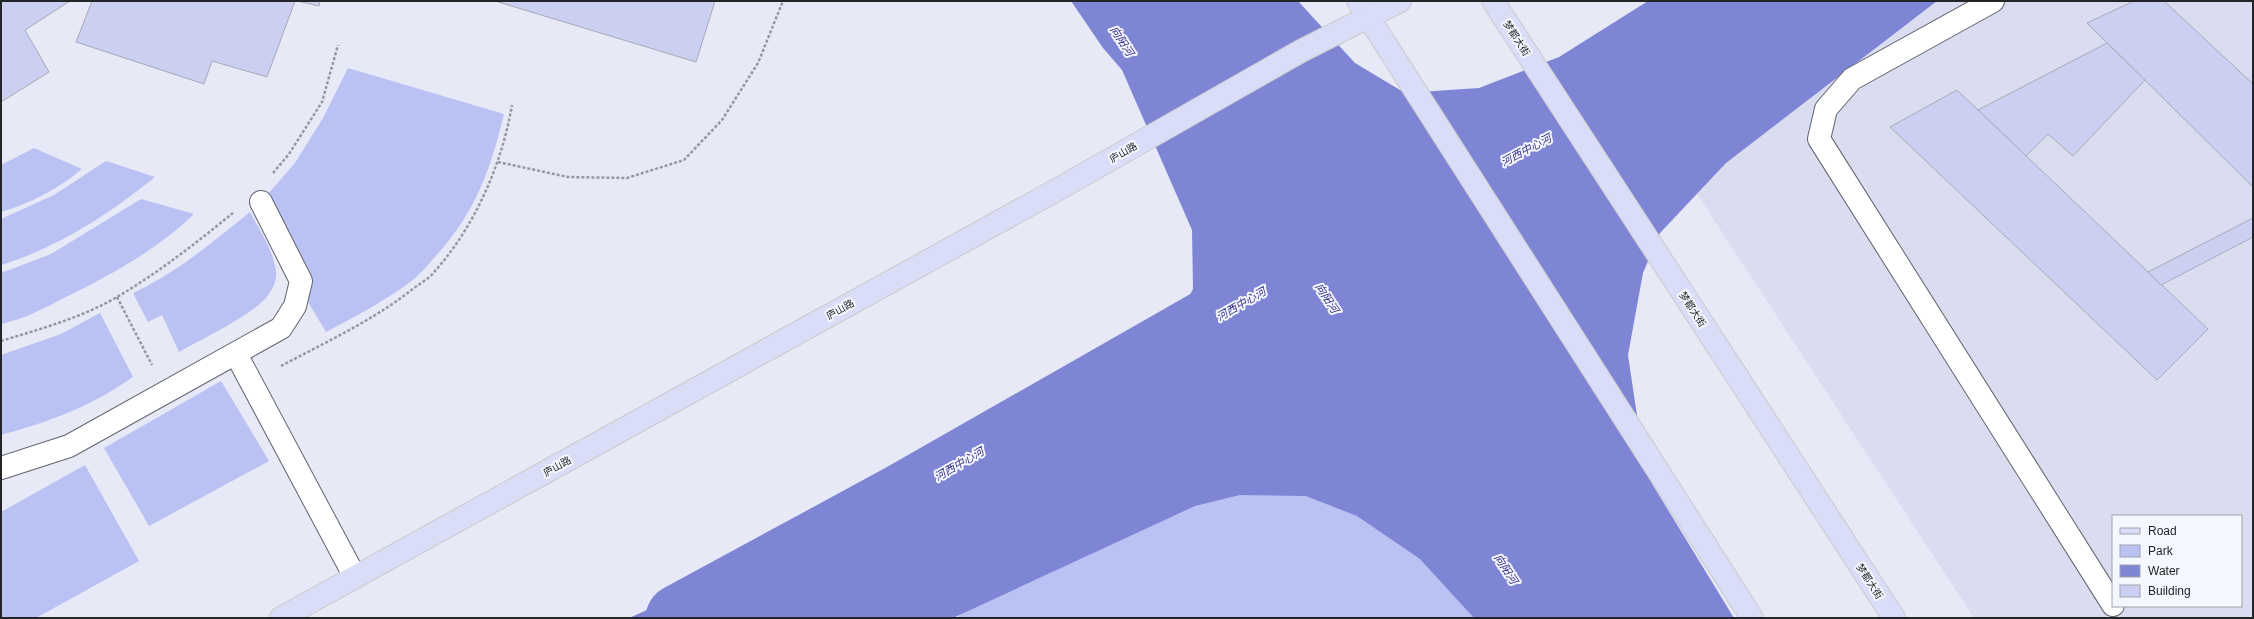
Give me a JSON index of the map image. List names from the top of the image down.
{
  "streets": {
    "main road": ["梦都大街", "庐山路"]
  },
  "water": ["向阳河", "河西中心河"],
  "legend": [
    "Road",
    "Park",
    "Water",
    "Building"
  ]
}
